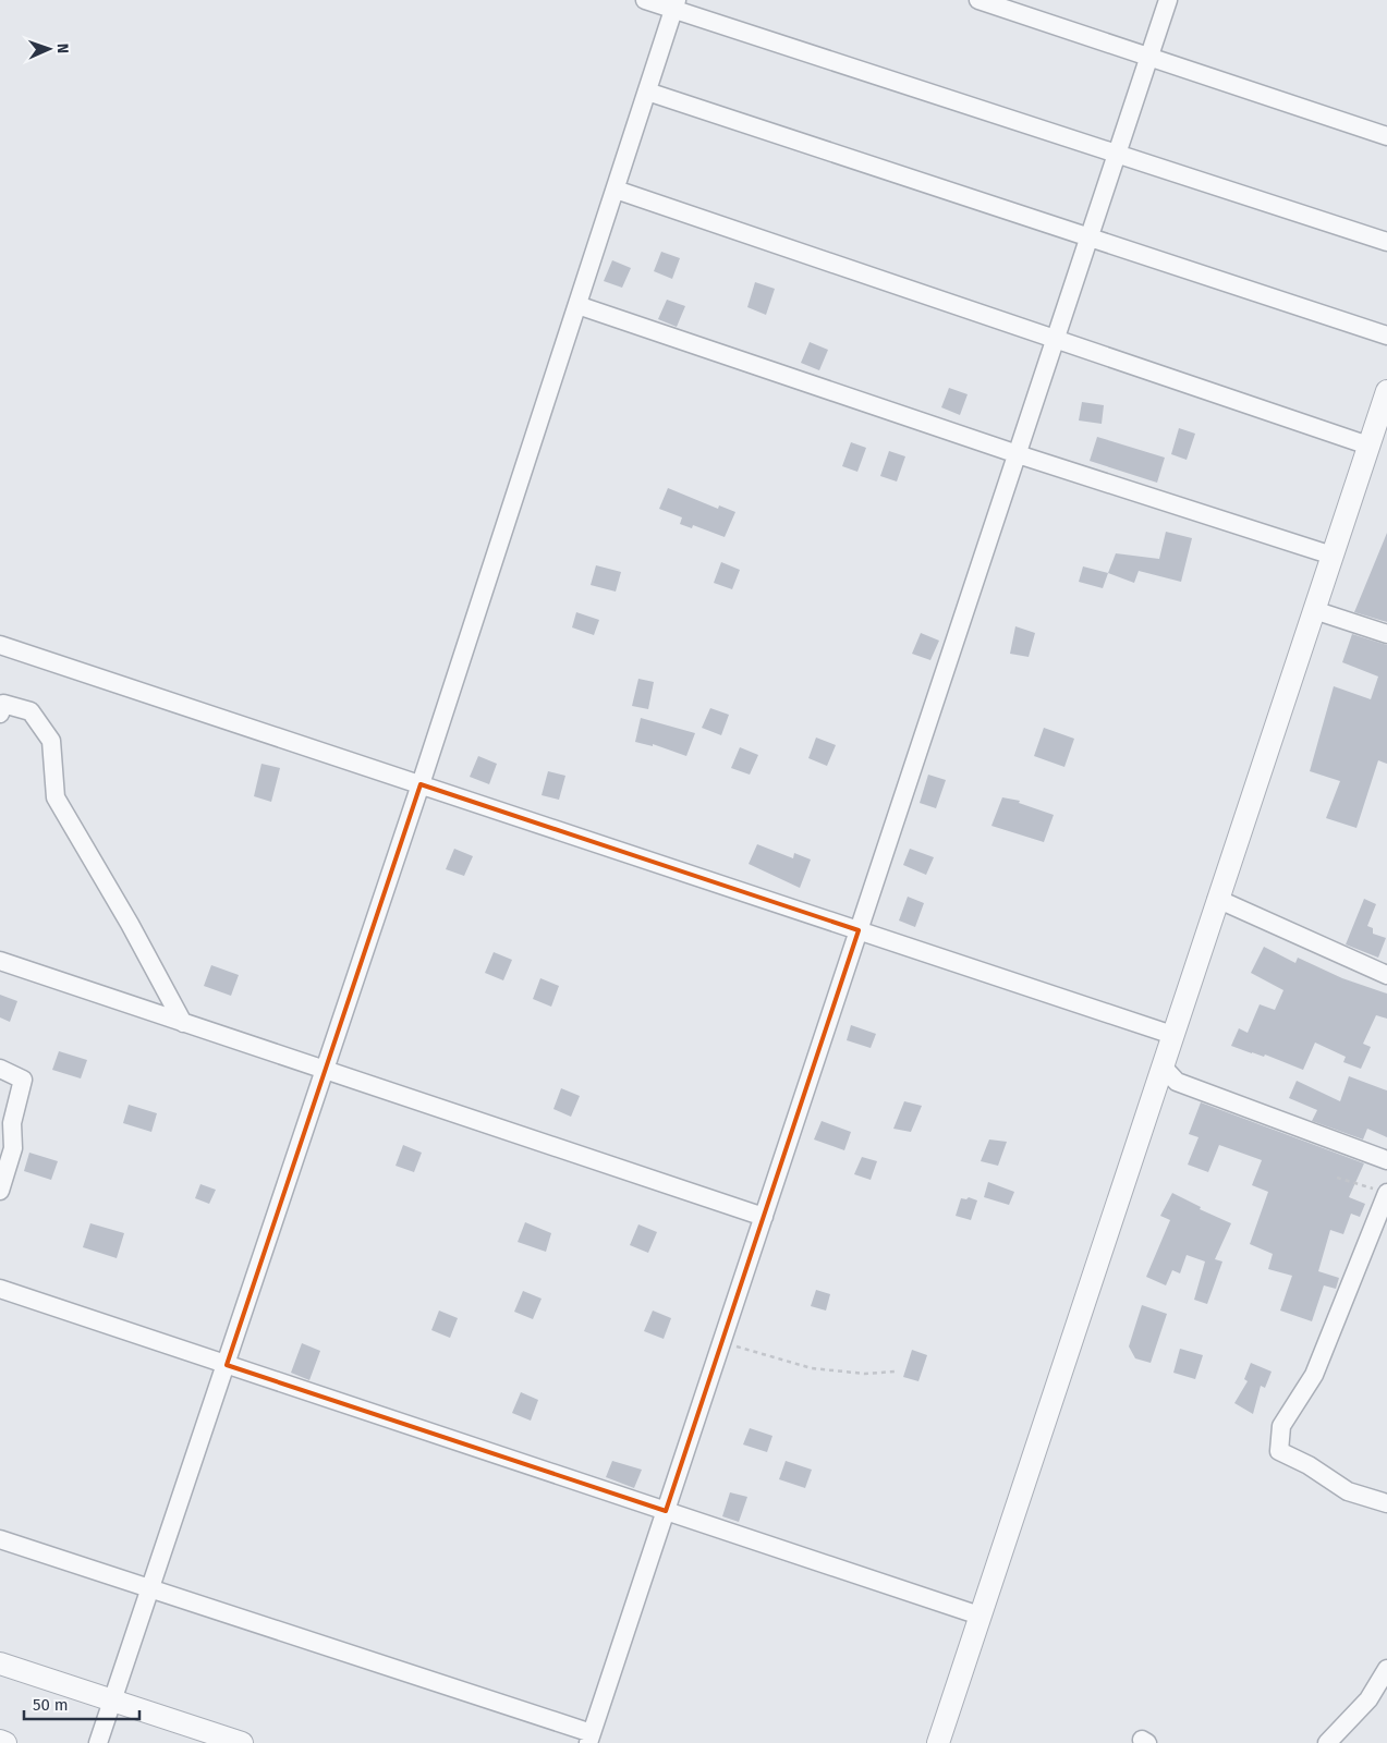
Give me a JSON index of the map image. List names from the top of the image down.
{
  "scale_bar": "50 m",
  "north": "right"
}
